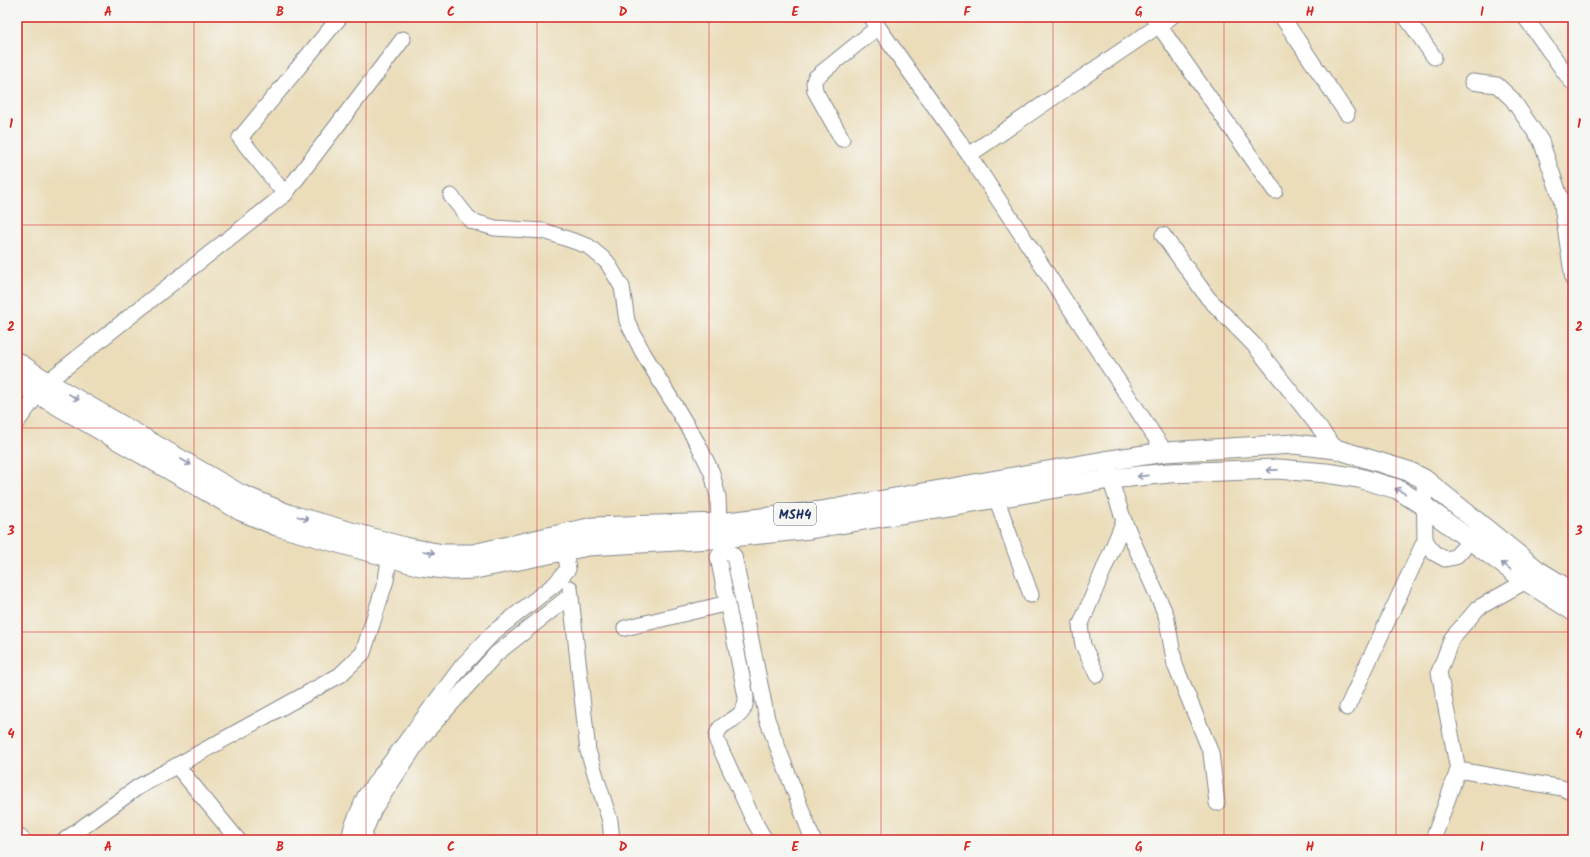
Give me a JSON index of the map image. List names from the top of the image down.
{
  "streets": {
    "main road": ["MSH4"]
  },
  "grid": {
    "columns": [
      "A",
      "B",
      "C",
      "D",
      "E",
      "F",
      "G",
      "H",
      "I"
    ],
    "rows": [
      "1",
      "2",
      "3",
      "4"
    ]
  }
}
